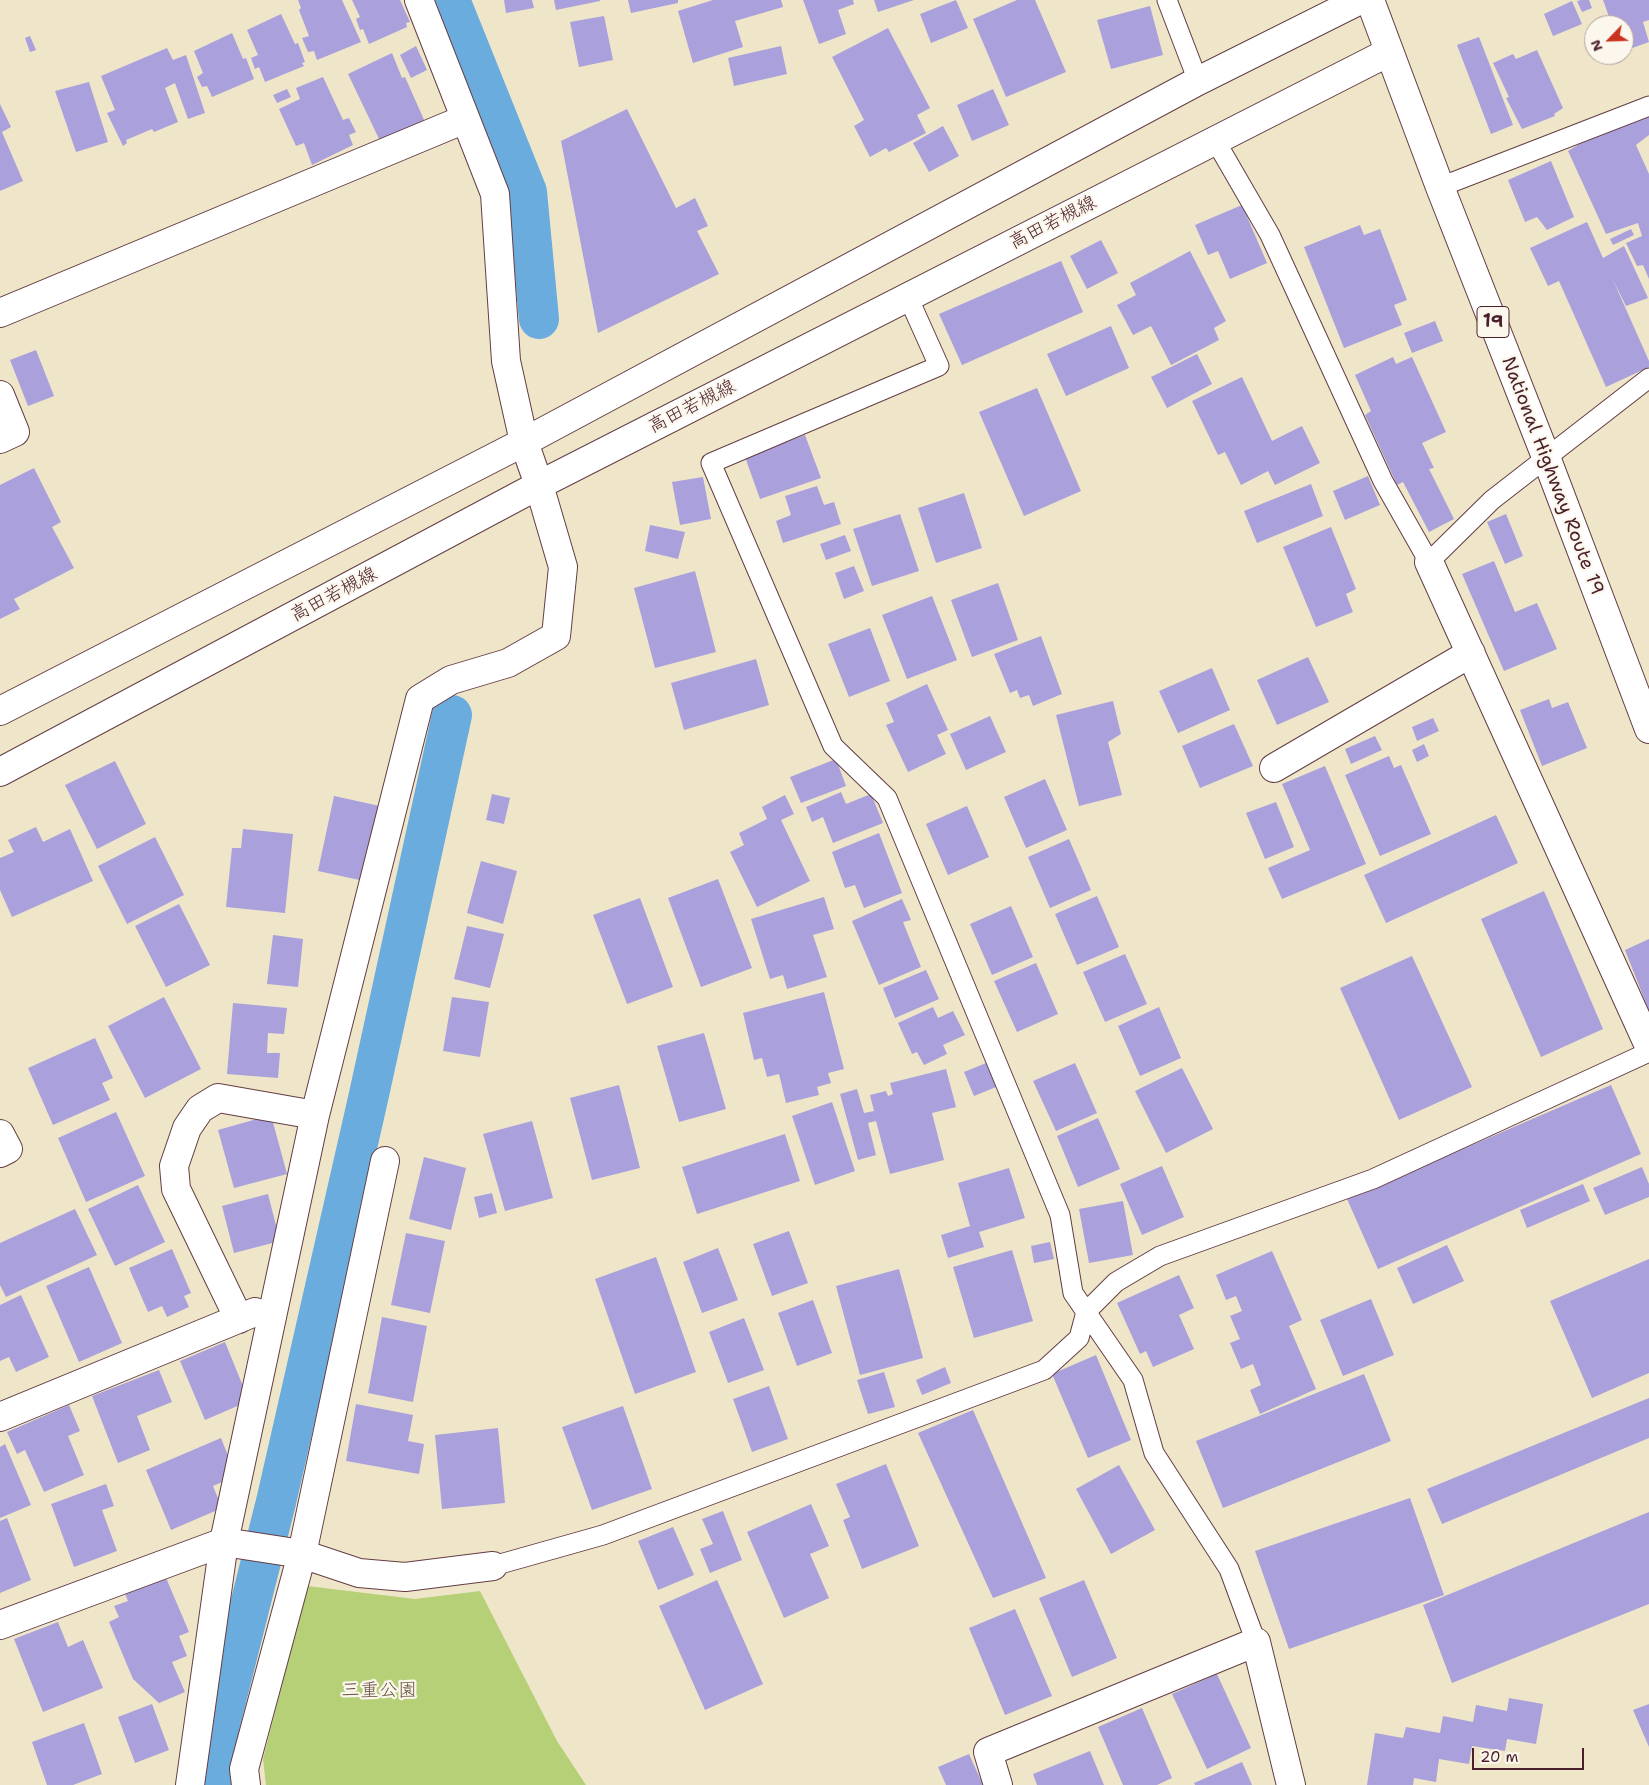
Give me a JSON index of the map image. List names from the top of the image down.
{
  "streets": {
    "main road": ["高田若槻線", "19", "National Highway Route 19"]
  },
  "crossings": [
    ["高田若槻線", "National Highway Route 19"]
  ],
  "parks": ["三重公園"],
  "scale_bar": "20 m",
  "north": "bottom left"
}
